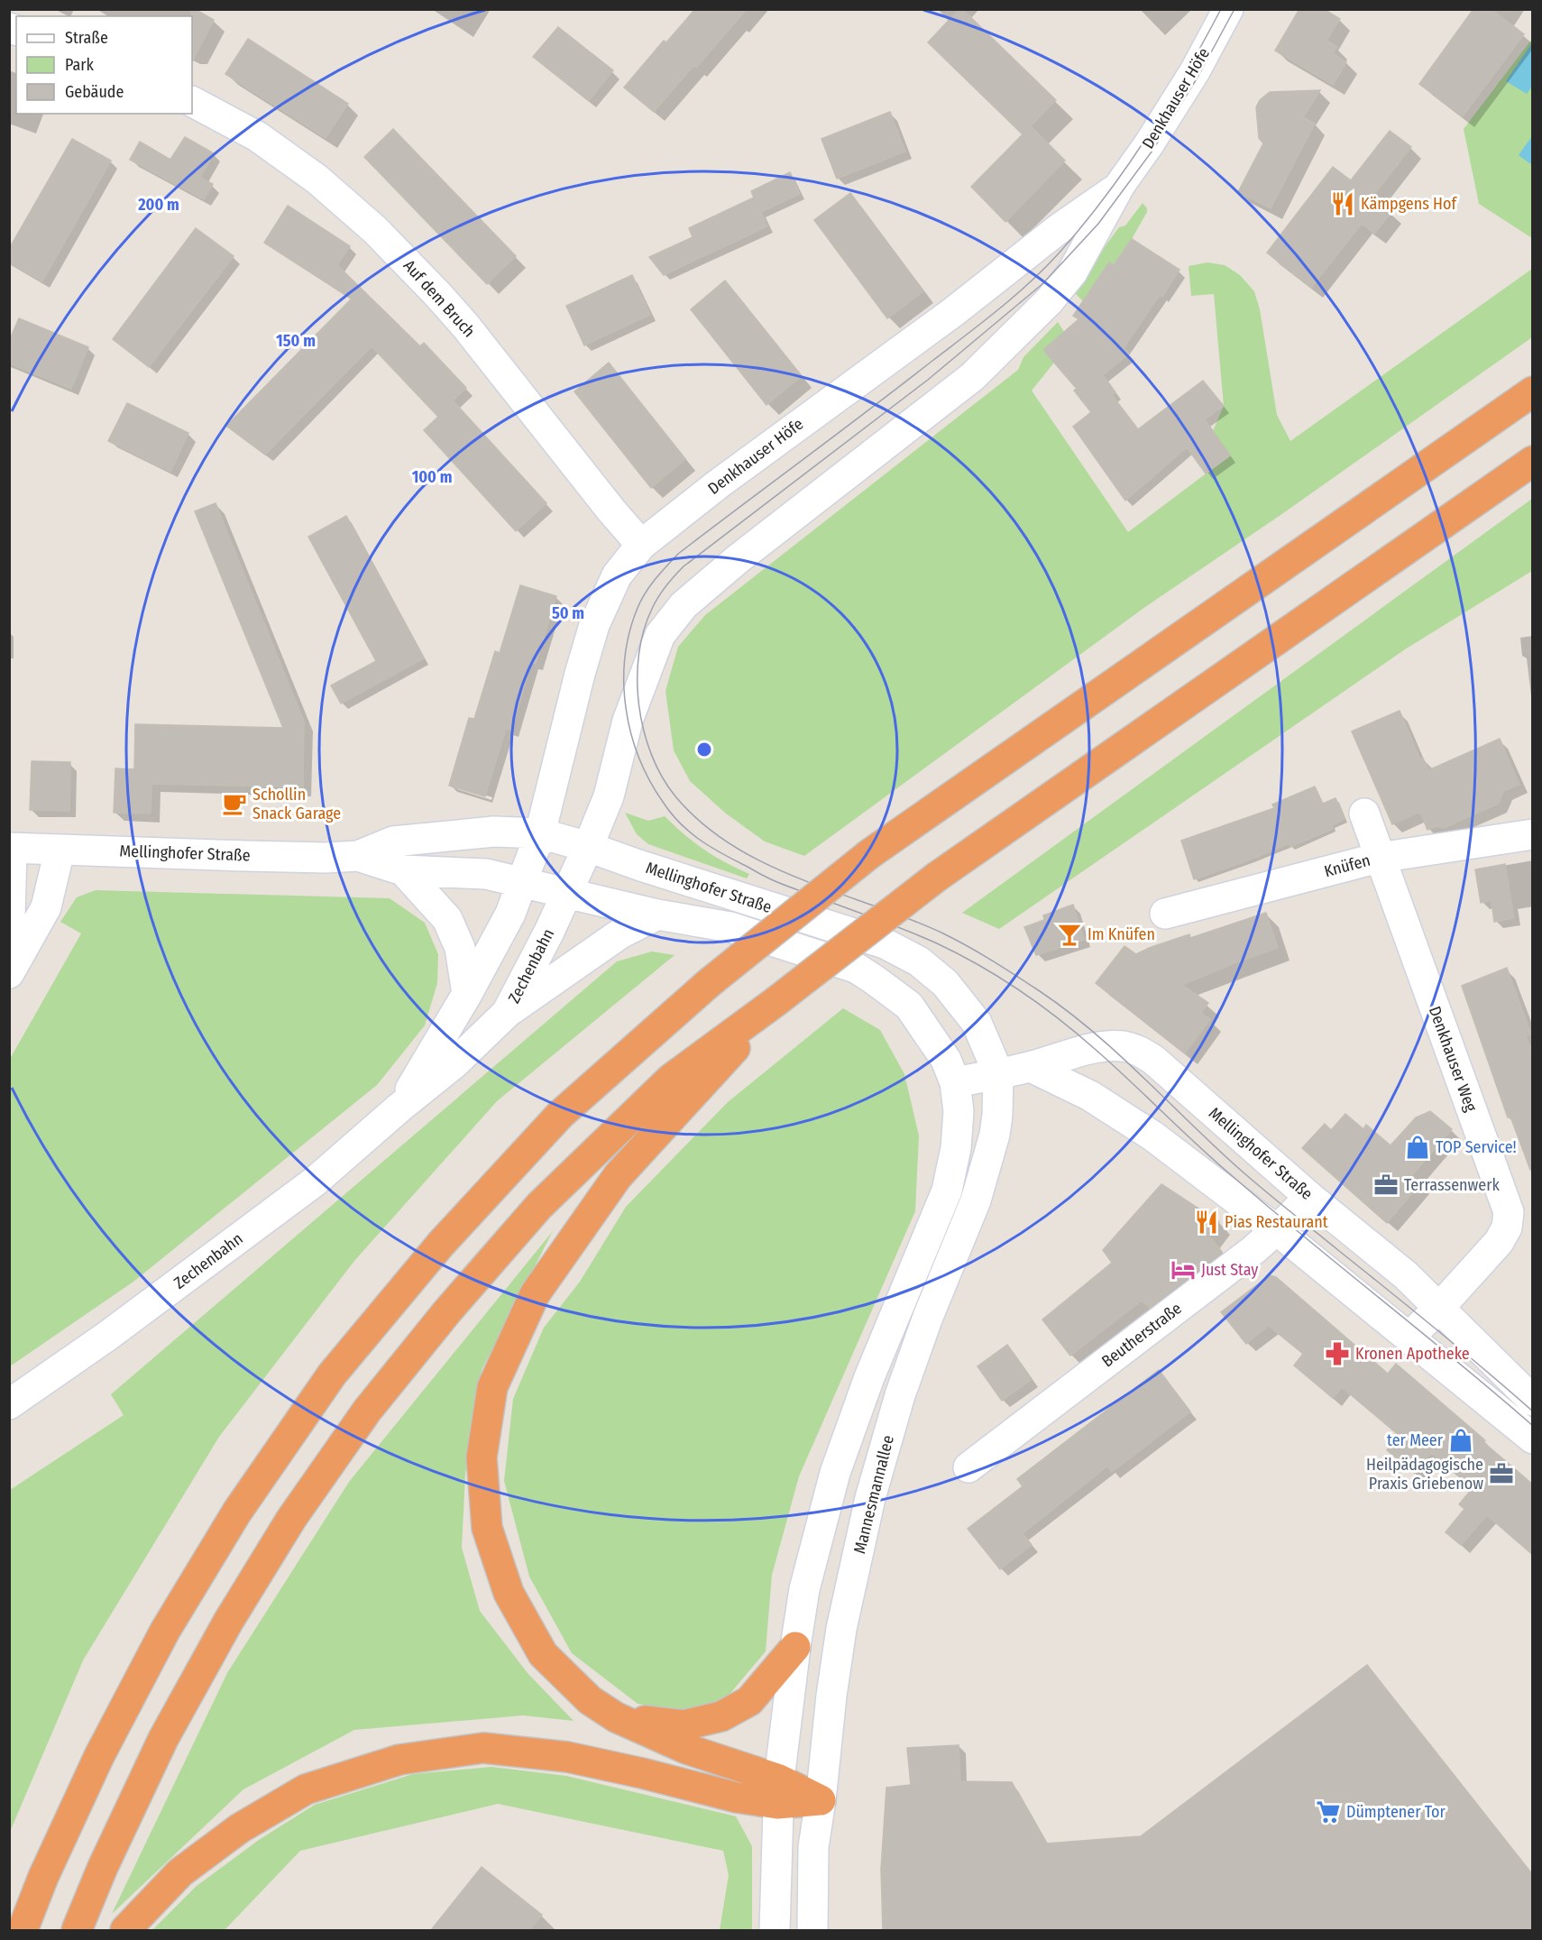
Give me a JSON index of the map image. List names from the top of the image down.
{
  "streets": {
    "street": [
      "Denkhauser Höfe",
      "Auf dem Bruch",
      "Mellinghofer Straße",
      "Knüfen",
      "Zechenbahn",
      "Denkhauser Weg",
      "Beutherstraße",
      "Mannesmannallee"
    ]
  },
  "crossings": [
    ["Denkhauser Höfe", "Auf dem Bruch"],
    ["Denkhauser Höfe", "Mellinghofer Straße"],
    ["Denkhauser Höfe", "Zechenbahn"],
    ["Mellinghofer Straße", "Zechenbahn"],
    ["Mellinghofer Straße", "Denkhauser Weg"],
    ["Mellinghofer Straße", "Beutherstraße"],
    ["Mellinghofer Straße", "Mannesmannallee"],
    ["Knüfen", "Denkhauser Weg"]
  ],
  "places": {
    "restaurant": ["Kämpgens Hof", "Pias Restaurant"],
    "cafe": ["Schollin Snack Garage"],
    "bar": ["Im Knüfen"],
    "shop": ["TOP Service!", "ter Meer"],
    "office": ["Terrassenwerk", "Heilpädagogische Praxis Griebenow"],
    "hotel": ["Just Stay"],
    "pharmacy": ["Kronen Apotheke"],
    "supermarket": ["Dümptener Tor"]
  },
  "legend": ["Straße", "Park", "Gebäude"],
  "rings": [
    "200 m",
    "150 m",
    "100 m",
    "50 m"
  ]
}
